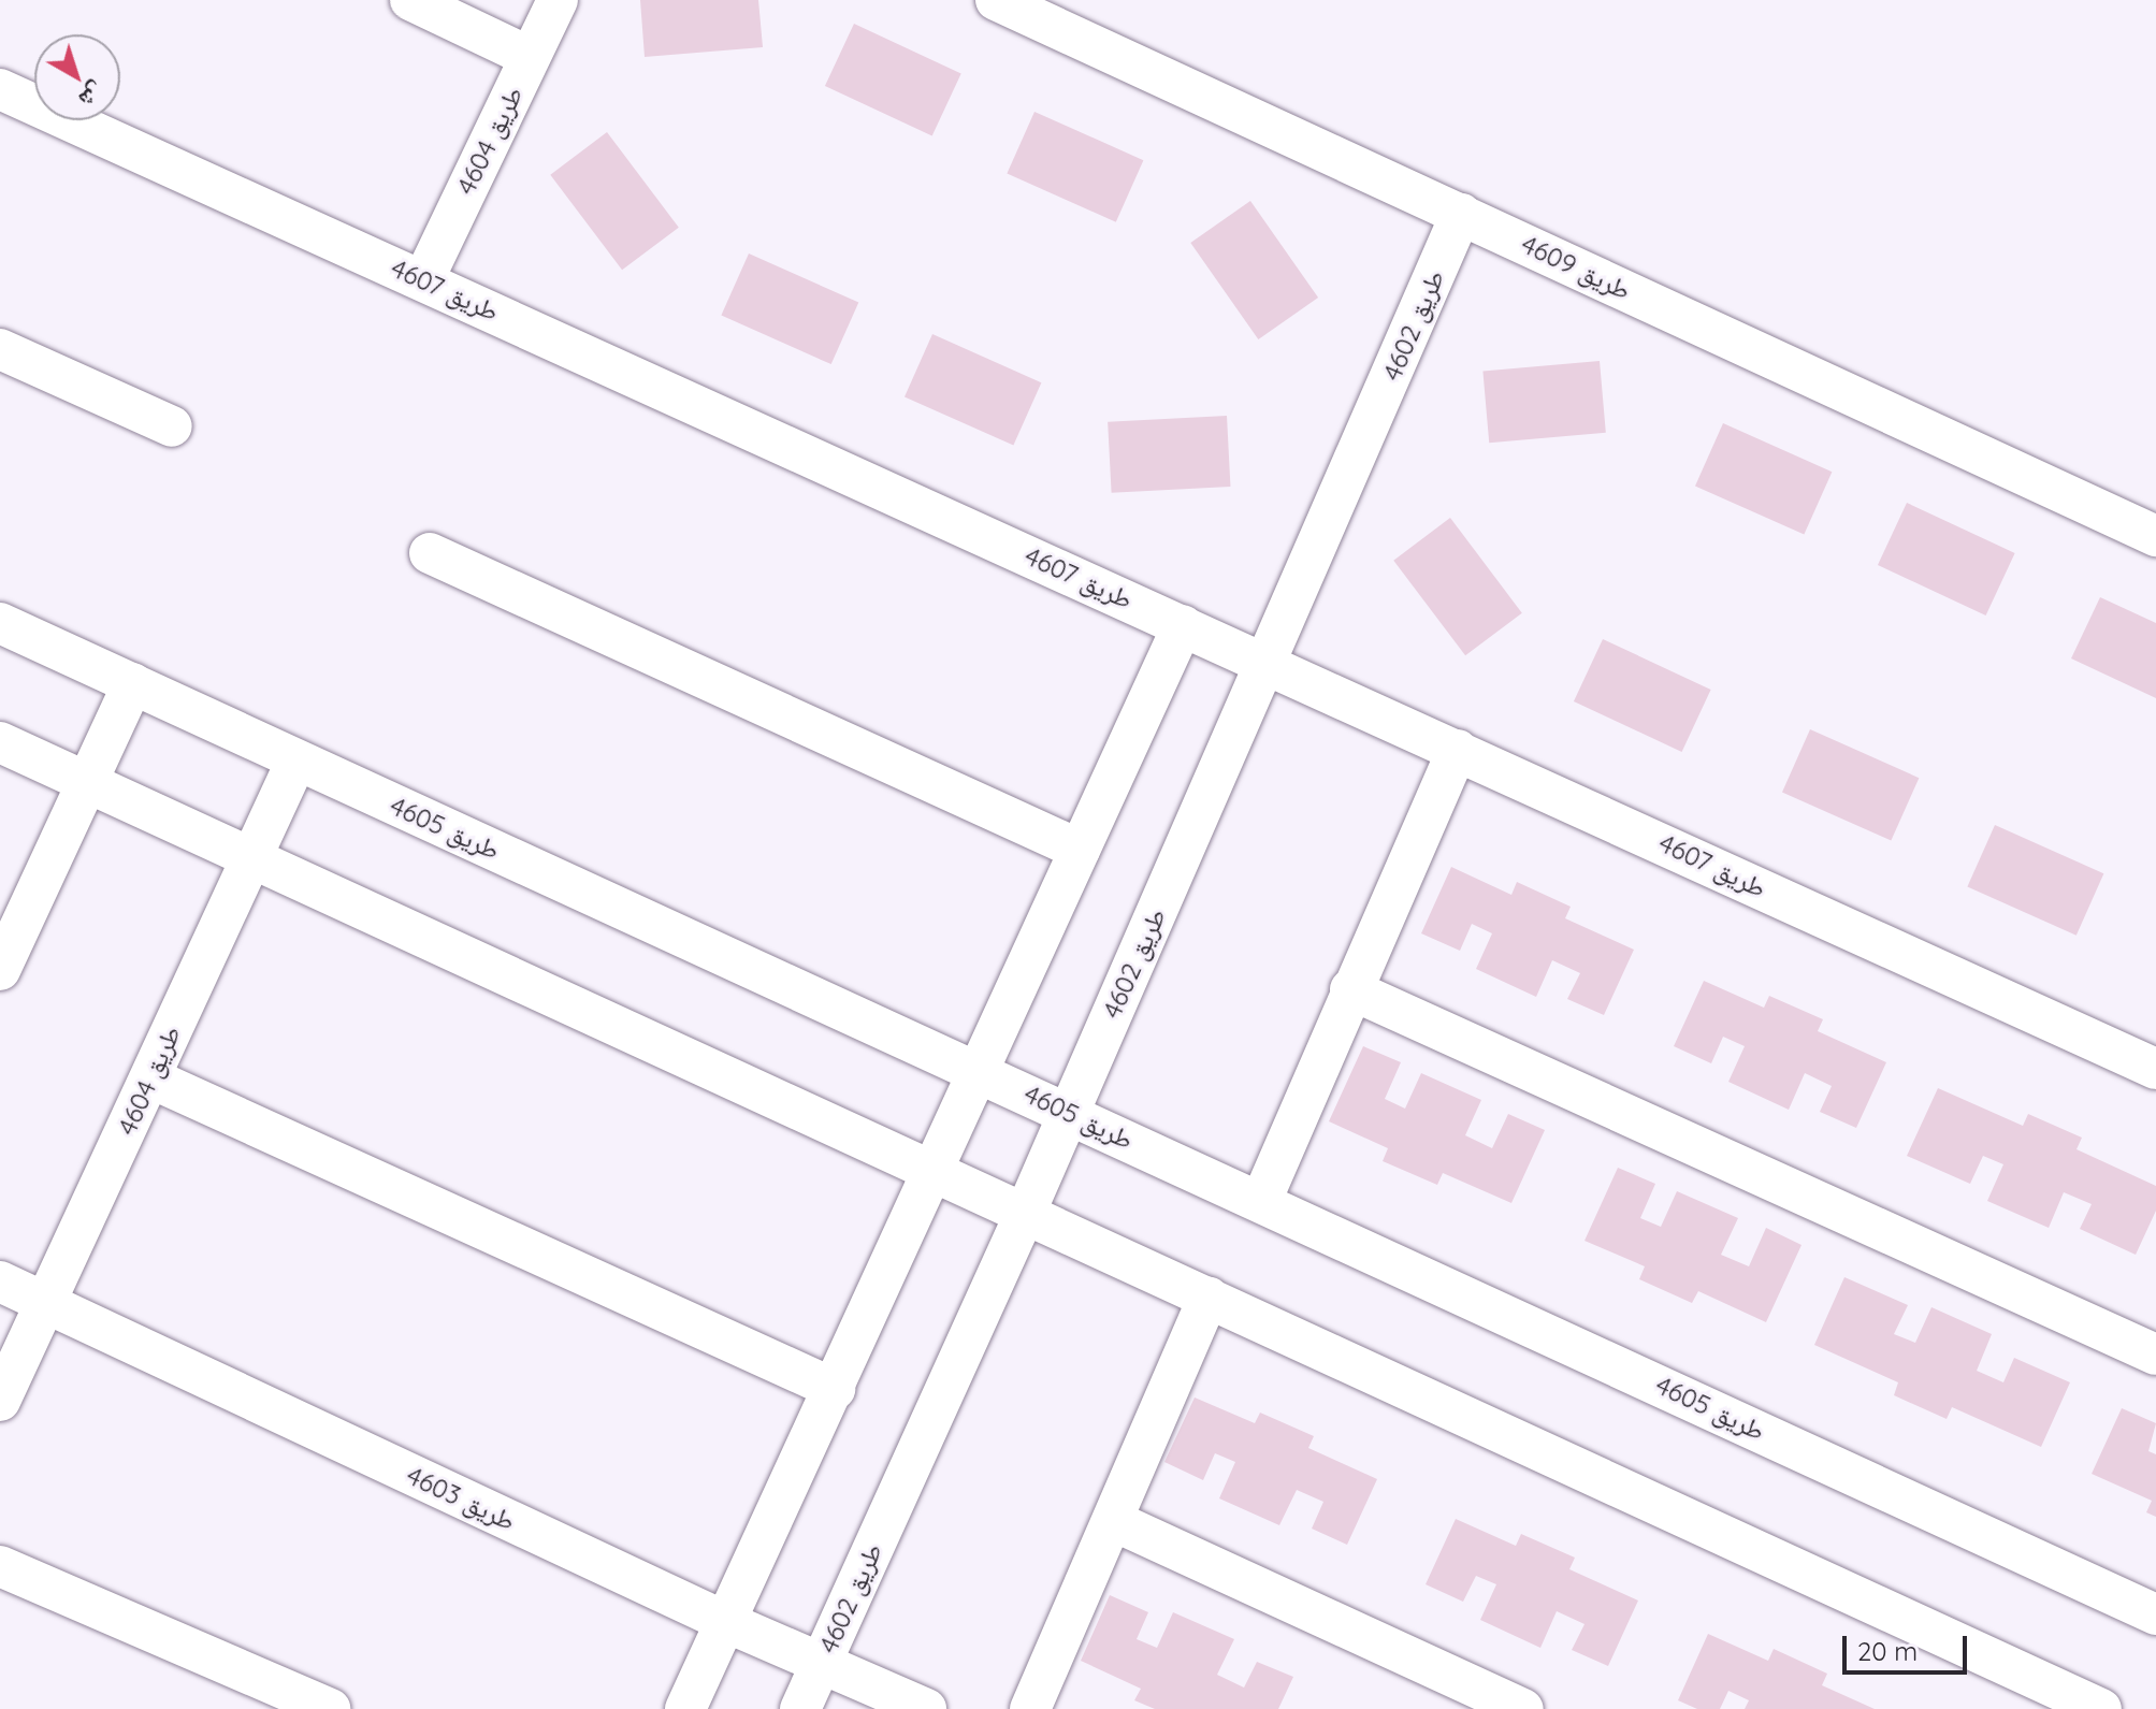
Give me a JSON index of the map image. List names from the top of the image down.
{
  "streets": {
    "street": [
      "طريق 4604",
      "طريق 4609",
      "طريق 4607",
      "طريق 4602",
      "طريق 4605",
      "طريق 4603"
    ]
  },
  "crossings": [
    ["طريق 4604", "طريق 4607"],
    ["طريق 4604", "طريق 4605"],
    ["طريق 4604", "طريق 4603"],
    ["طريق 4609", "طريق 4602"],
    ["طريق 4607", "طريق 4602"],
    ["طريق 4602", "طريق 4605"],
    ["طريق 4602", "طريق 4603"]
  ],
  "scale_bar": "20 m",
  "north": "bottom right"
}
